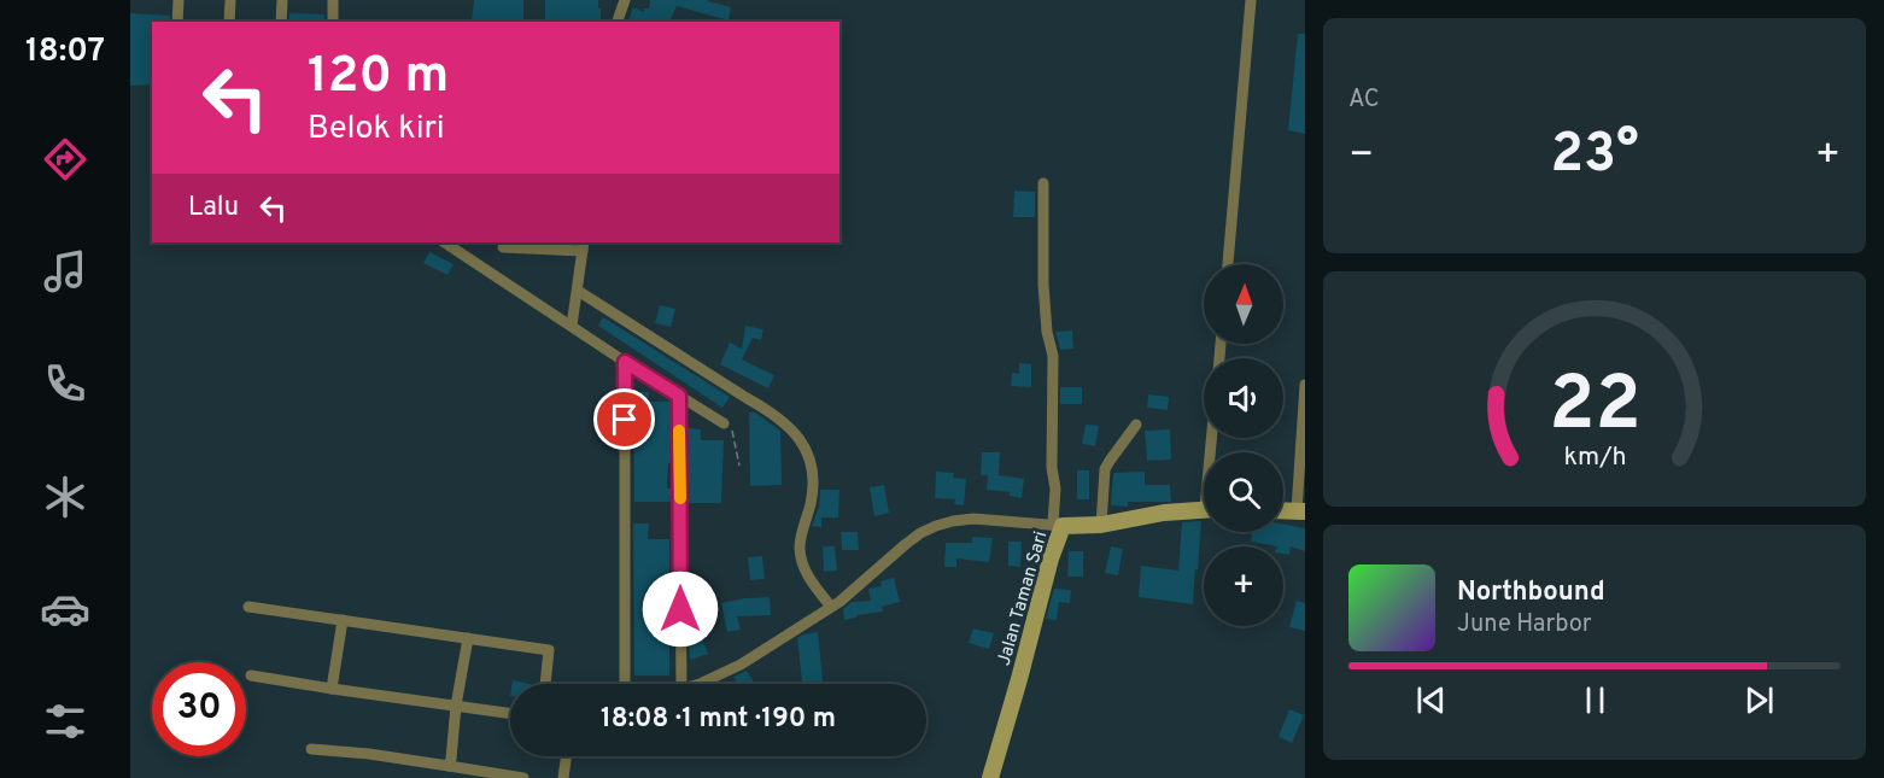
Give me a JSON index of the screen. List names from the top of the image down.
{
  "streets": {
    "street": ["Jalan Taman Sari"]
  },
  "north": "top",
  "page": {
    "tabs": "18:07",
    "tile": "AC",
    "turn": ["120 m", "Belok kiri"],
    "heat": ["−", "23°", "+"],
    "then": "Lalu",
    "map_buttons": "+",
    "song": ["Northbound", "June Harbor"],
    "limit": "30",
    "trip": "18:08 · 1 mnt · 190 m",
    "gauge": ["22", "km/h"]
  }
}
